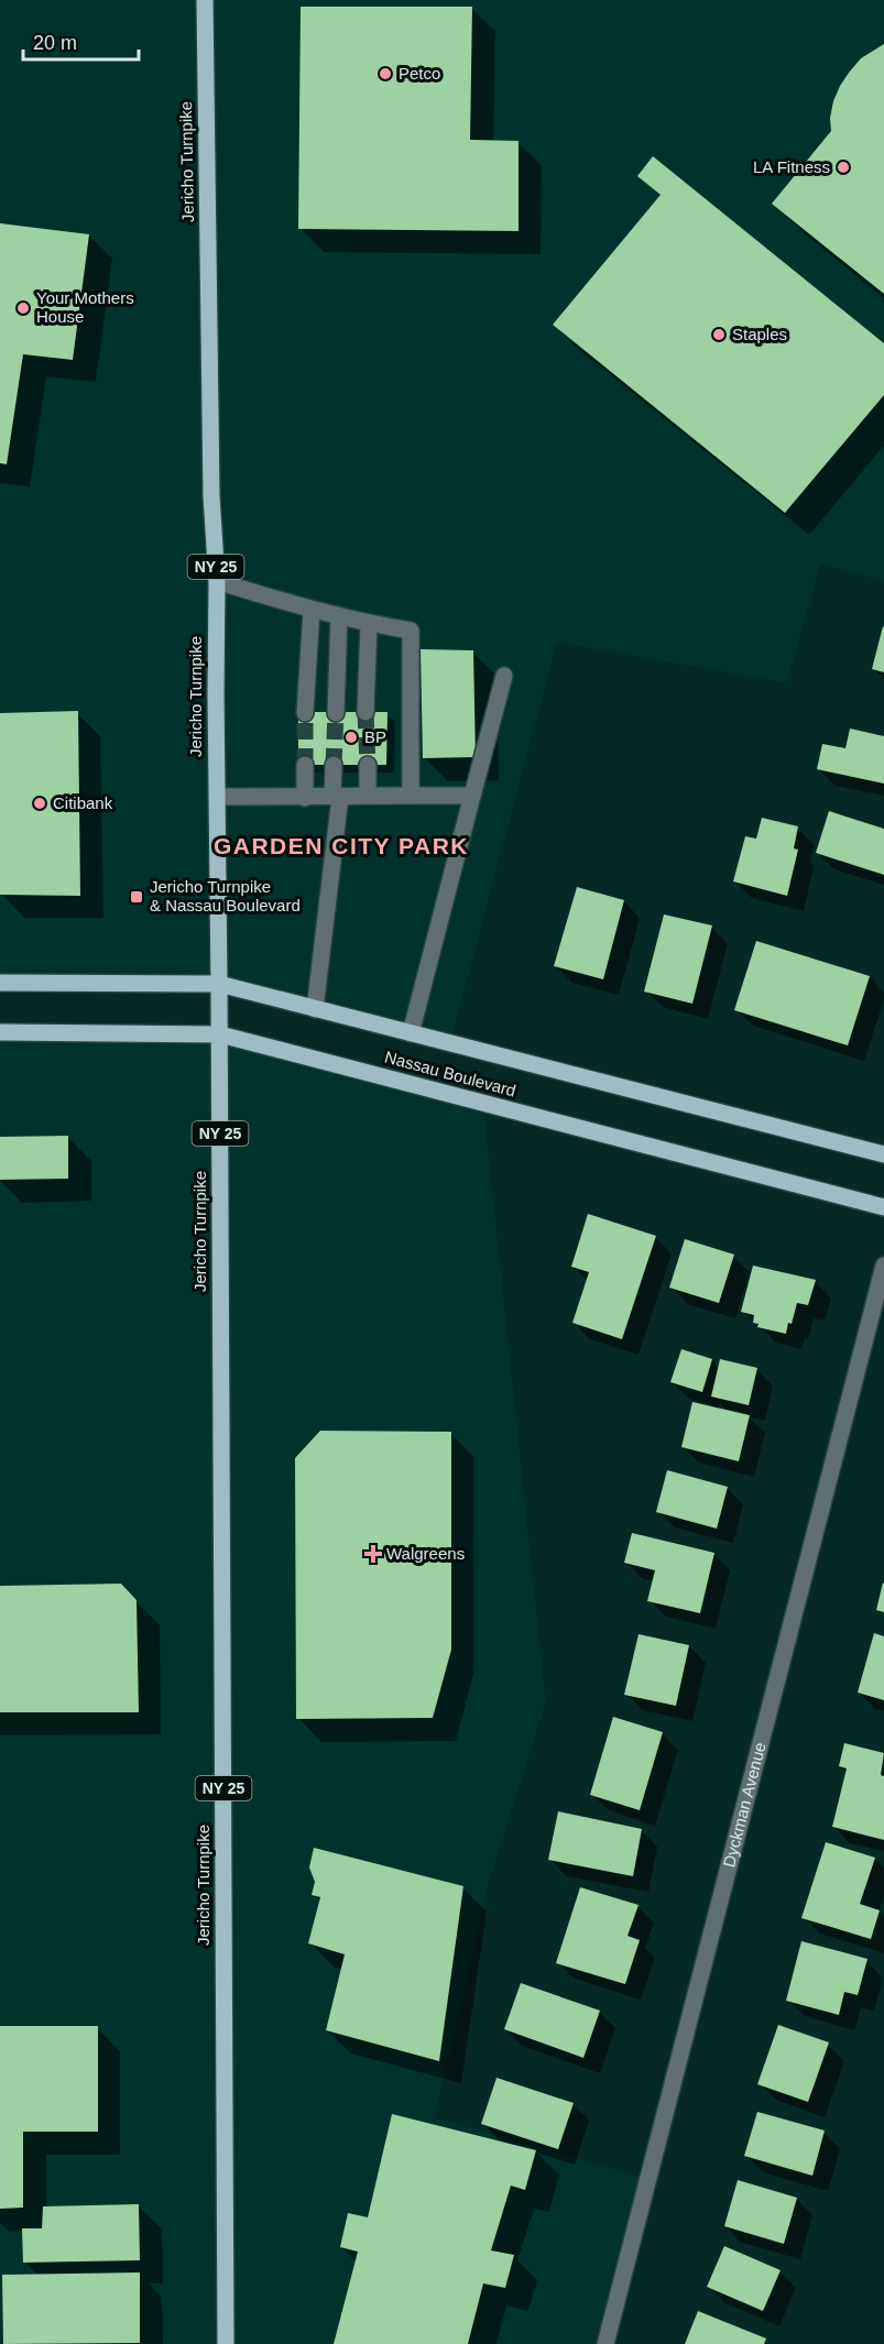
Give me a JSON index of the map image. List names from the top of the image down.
{
  "streets": {
    "main road": ["Jericho Turnpike", "NY 25", "Nassau Boulevard"],
    "street": ["Dyckman Avenue"]
  },
  "crossings": [
    ["Jericho Turnpike", "Nassau Boulevard"]
  ],
  "districts": ["GARDEN CITY PARK"],
  "places": {
    "other": [
      "Petco",
      "LA Fitness",
      "Your Mothers House",
      "Staples",
      "BP",
      "Citibank"
    ],
    "transit": ["Jericho Turnpike & Nassau Boulevard"],
    "health": ["Walgreens"]
  },
  "scale_bar": "20 m"
}
